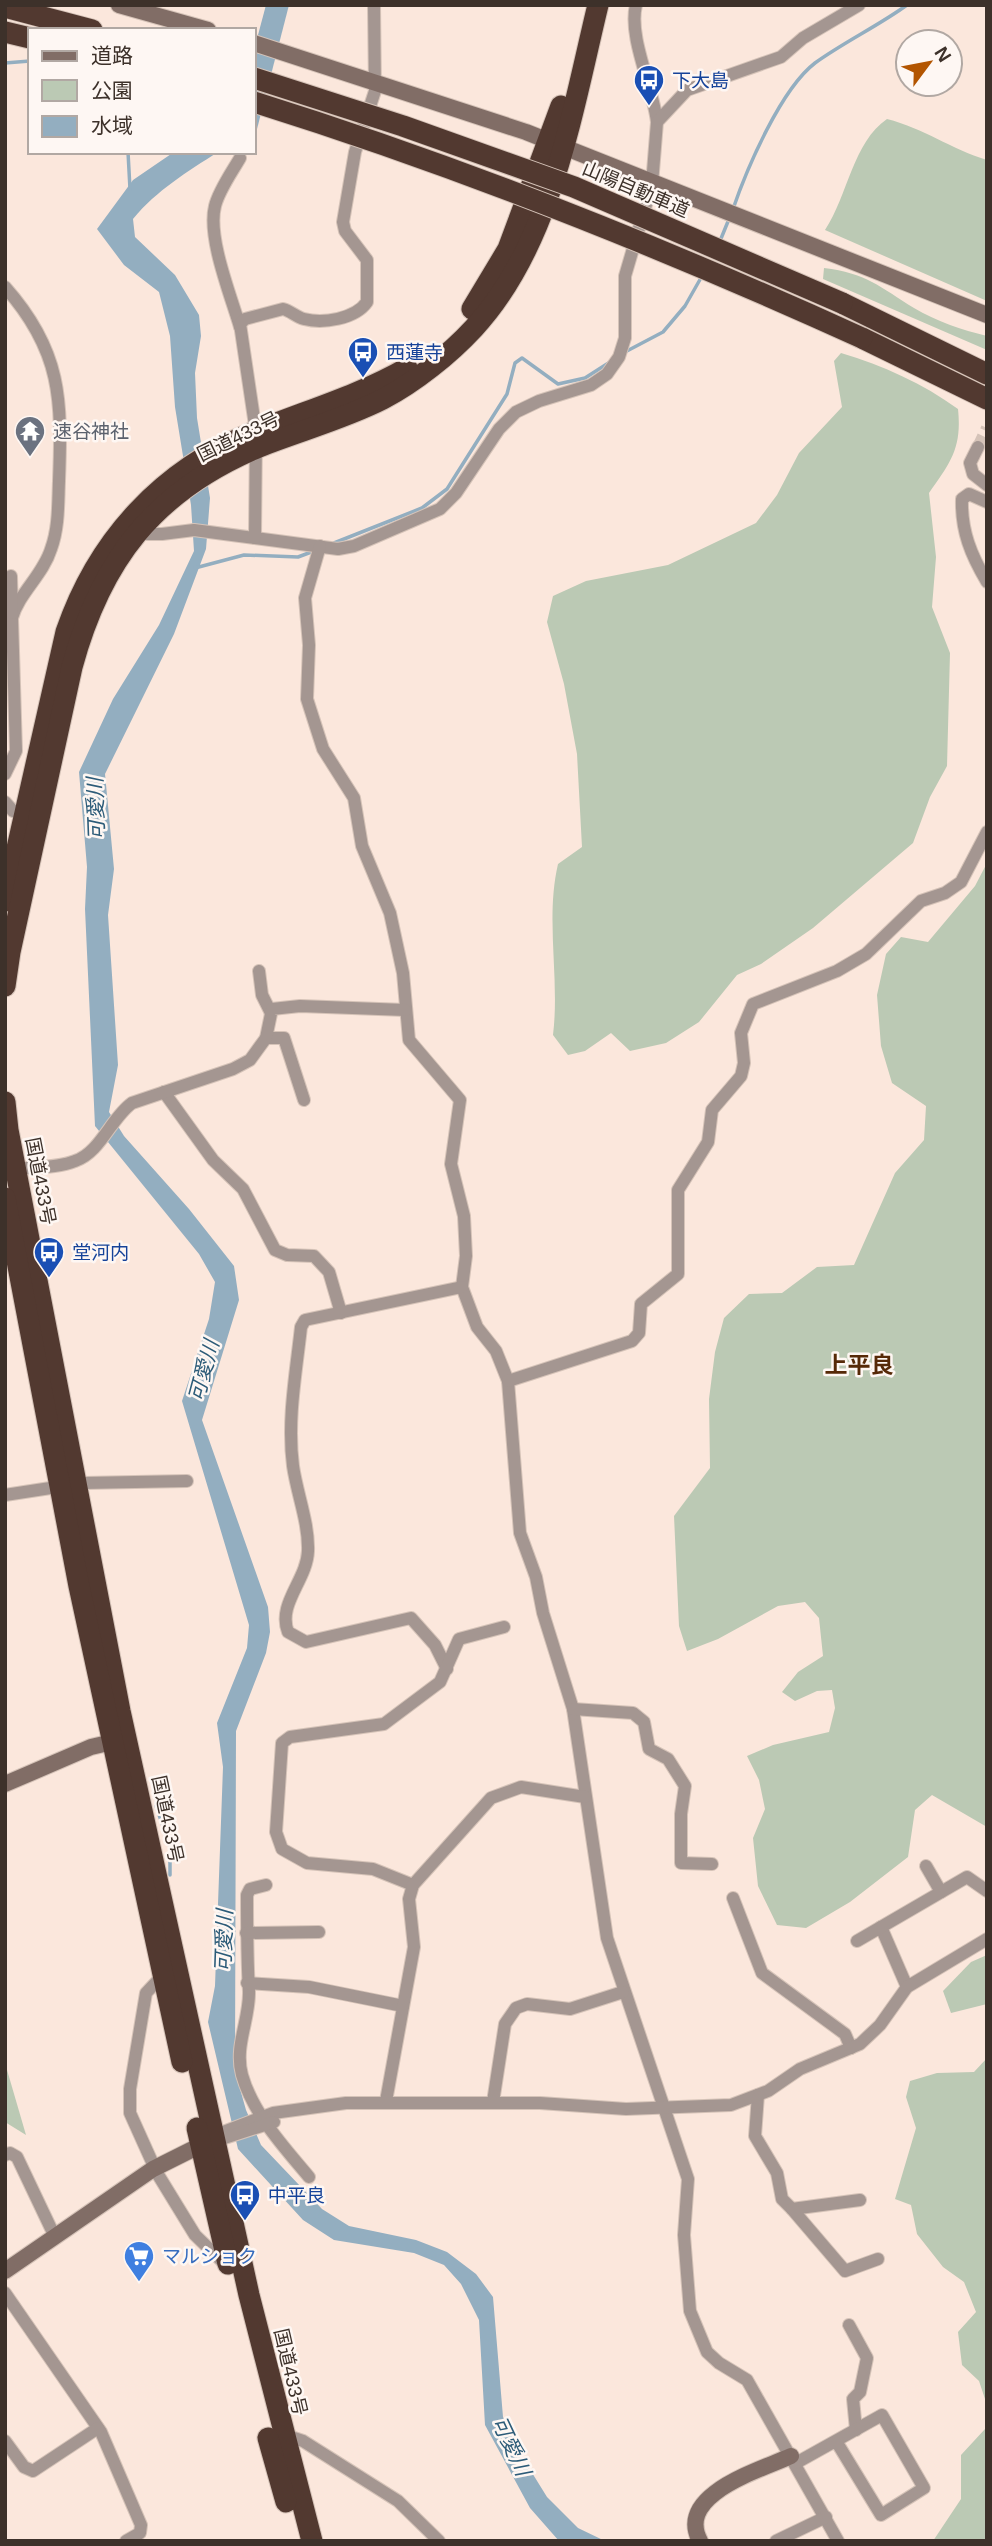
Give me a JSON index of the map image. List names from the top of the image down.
{
  "streets": {
    "highway": ["山陽自動車道", "国道433号"]
  },
  "districts": ["上平良"],
  "water": ["可愛川"],
  "places": {
    "bus stop": [
      "下大島",
      "西蓮寺",
      "堂河内",
      "中平良"
    ],
    "temple": ["速谷神社"],
    "supermarket": ["マルショク"]
  },
  "legend": ["道路", "公園", "水域"],
  "north": "top right"
}
